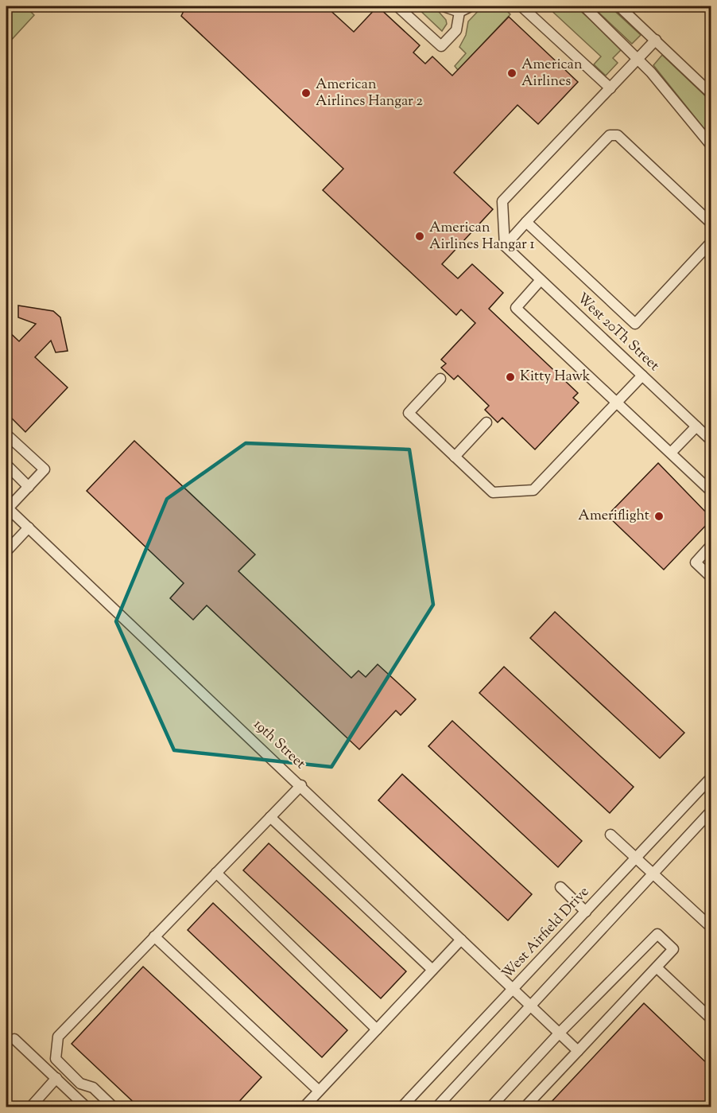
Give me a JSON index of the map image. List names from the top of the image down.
{
  "streets": {
    "street": ["West 20Th Street", "19th Street", "West Airfield Drive"]
  },
  "crossings": [
    ["19th Street", "West Airfield Drive"]
  ],
  "places": [
    "American Airlines",
    "American Airlines Hangar 2",
    "American Airlines Hangar 1",
    "Kitty Hawk",
    "Ameriflight"
  ]
}
